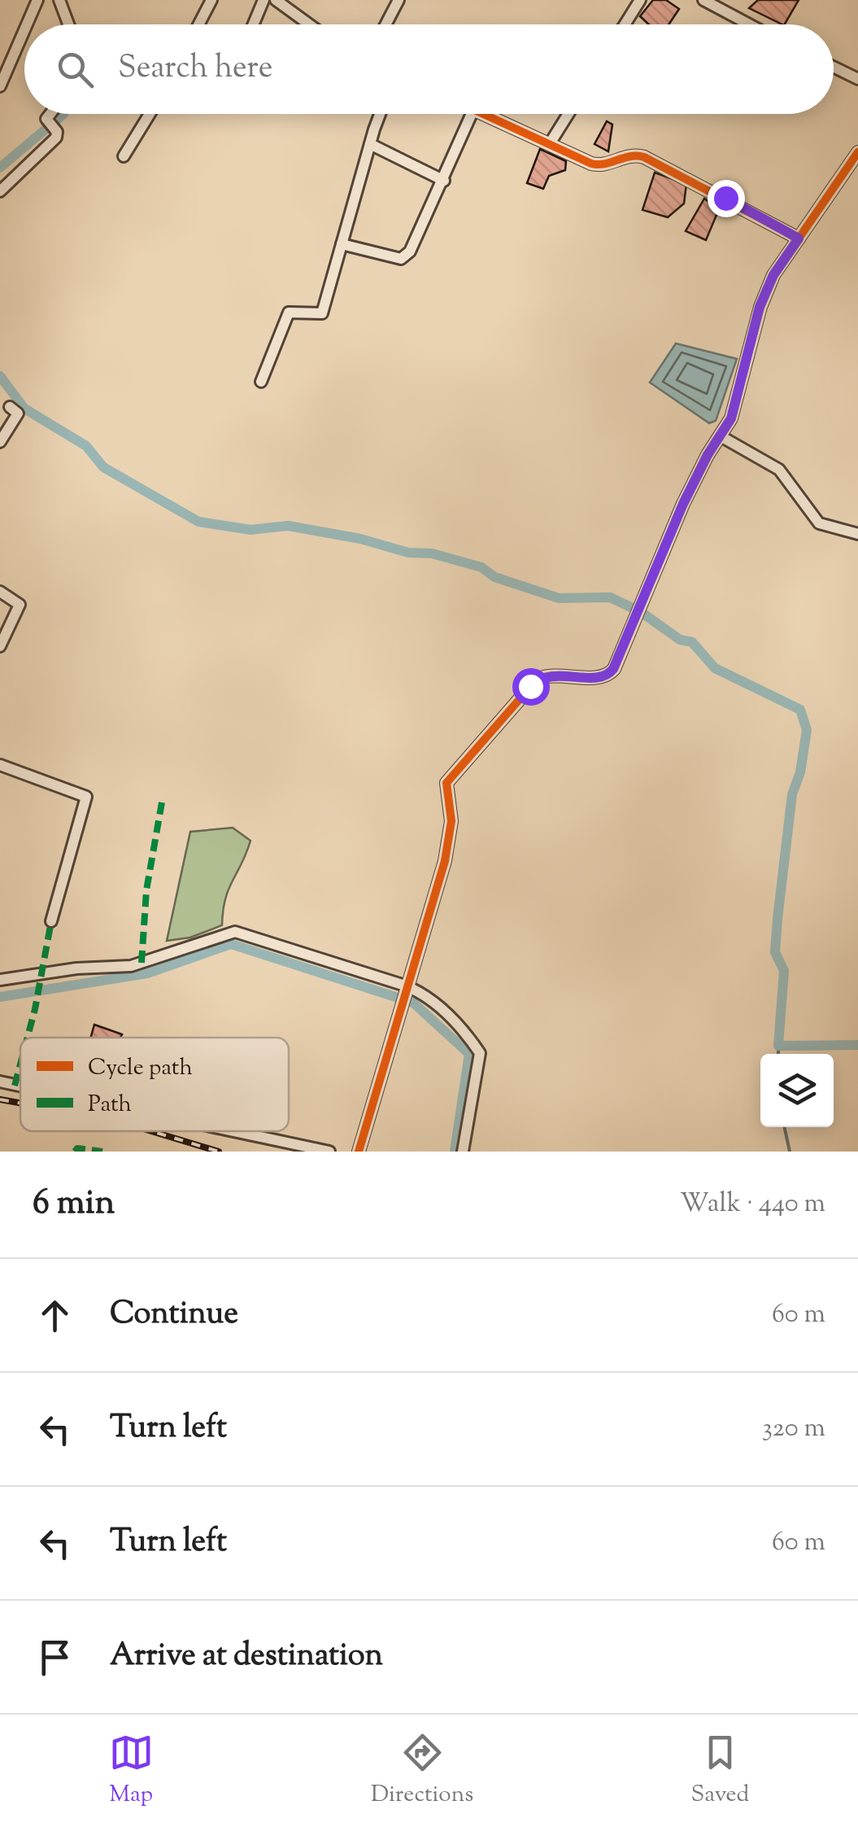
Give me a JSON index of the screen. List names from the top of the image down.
{
  "legend": ["Cycle path", "Path"],
  "page": {
    "search": "Search here",
    "heading": ["6 min", "Walk · 440 m"],
    "list": [
      ["Continue", "60 m"],
      ["Turn left", "320 m"],
      ["Turn left", "60 m"],
      "Arrive at destination"
    ],
    "nav": ["Map", "Directions", "Saved"]
  }
}
